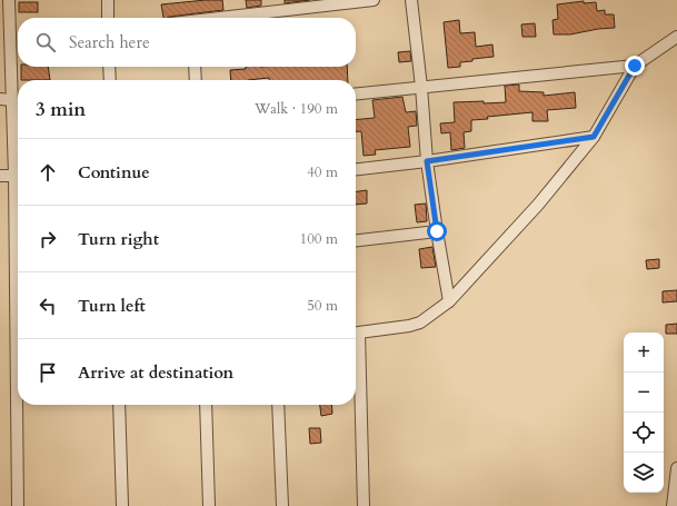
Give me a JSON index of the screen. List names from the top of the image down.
{
  "page": {
    "search": "Search here",
    "heading": ["3 min", "Walk · 190 m"],
    "list": [
      ["Continue", "40 m"],
      ["Turn right", "100 m"],
      ["Turn left", "50 m"],
      "Arrive at destination"
    ],
    "map_buttons": ["+", "−"]
  }
}
